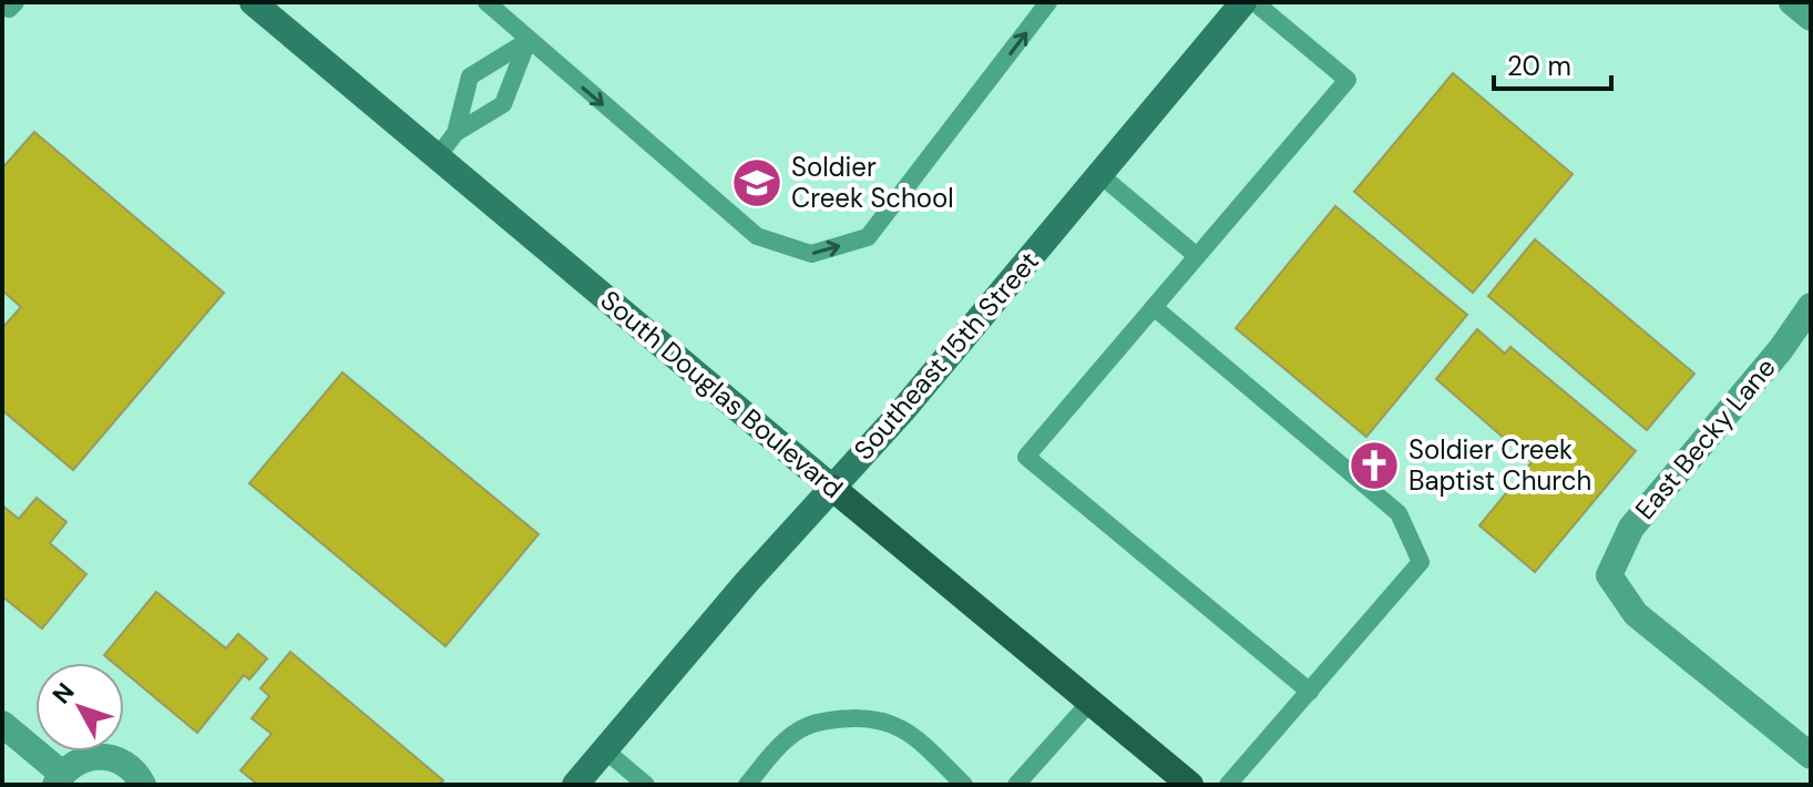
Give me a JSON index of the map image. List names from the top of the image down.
{
  "streets": {
    "main road": ["Southeast 15th Street", "South Douglas Boulevard"],
    "street": ["East Becky Lane"]
  },
  "crossings": [
    ["Southeast 15th Street", "South Douglas Boulevard"]
  ],
  "places": {
    "school or university": ["Soldier Creek School"],
    "church": ["Soldier Creek Baptist Church"]
  },
  "scale_bar": "20 m",
  "north": "top left"
}
